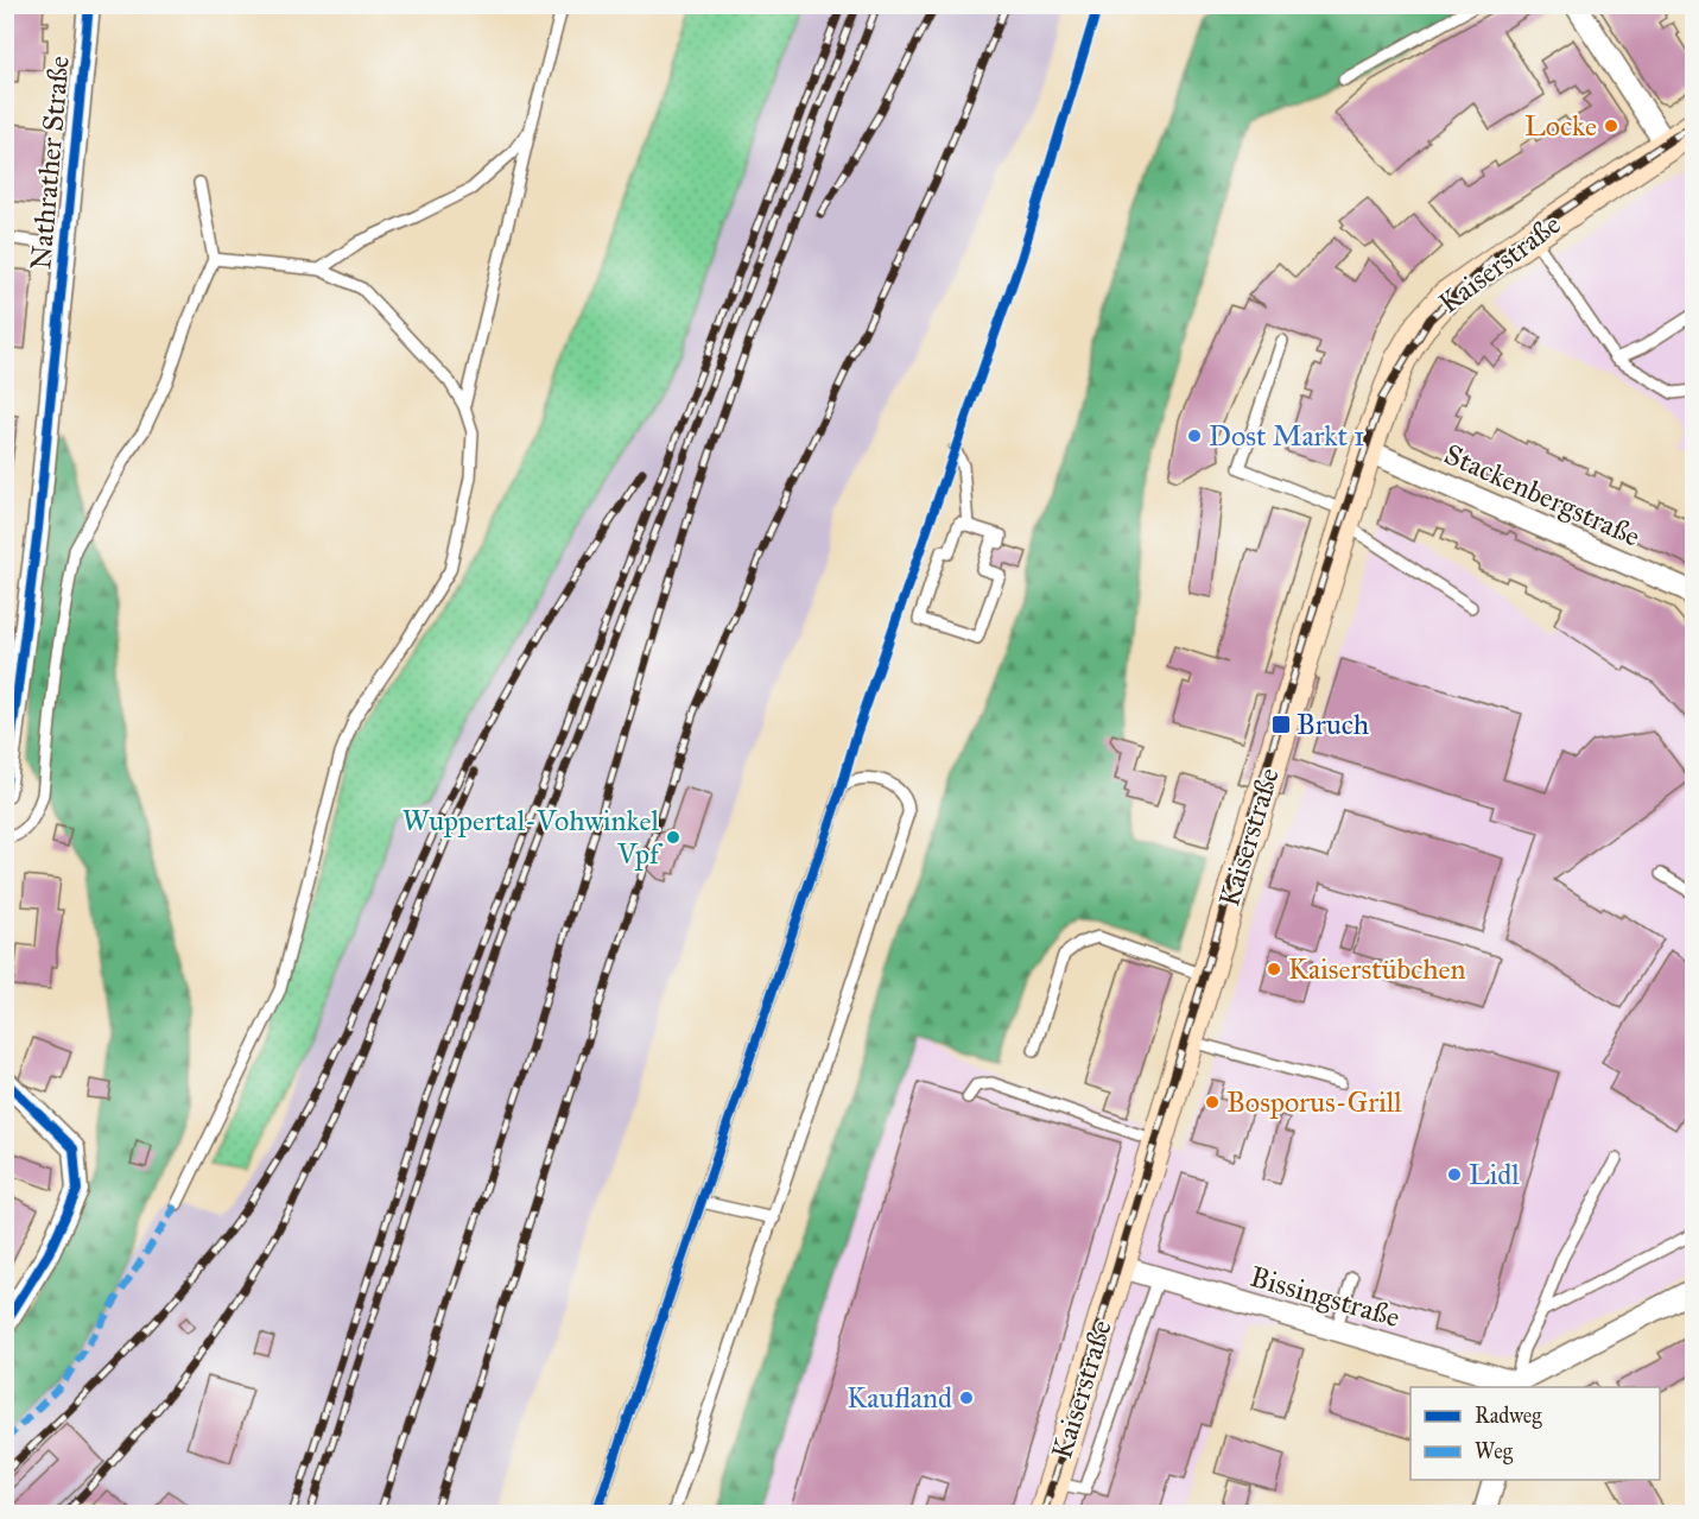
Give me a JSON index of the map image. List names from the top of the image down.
{
  "streets": {
    "main road": ["Kaiserstraße"],
    "street": ["Nathrather Straße", "Stackenbergstraße", "Bissingstraße"]
  },
  "crossings": [
    ["Kaiserstraße", "Stackenbergstraße"],
    ["Kaiserstraße", "Bissingstraße"]
  ],
  "places": {
    "other": [
      "Locke",
      "Dost Markt 1",
      "Wuppertal-Vohwinkel Vpf",
      "Kaiserstübchen",
      "Bosporus-Grill",
      "Lidl",
      "Kaufland"
    ],
    "transit": ["Bruch"]
  },
  "legend": ["Radweg", "Weg"]
}
